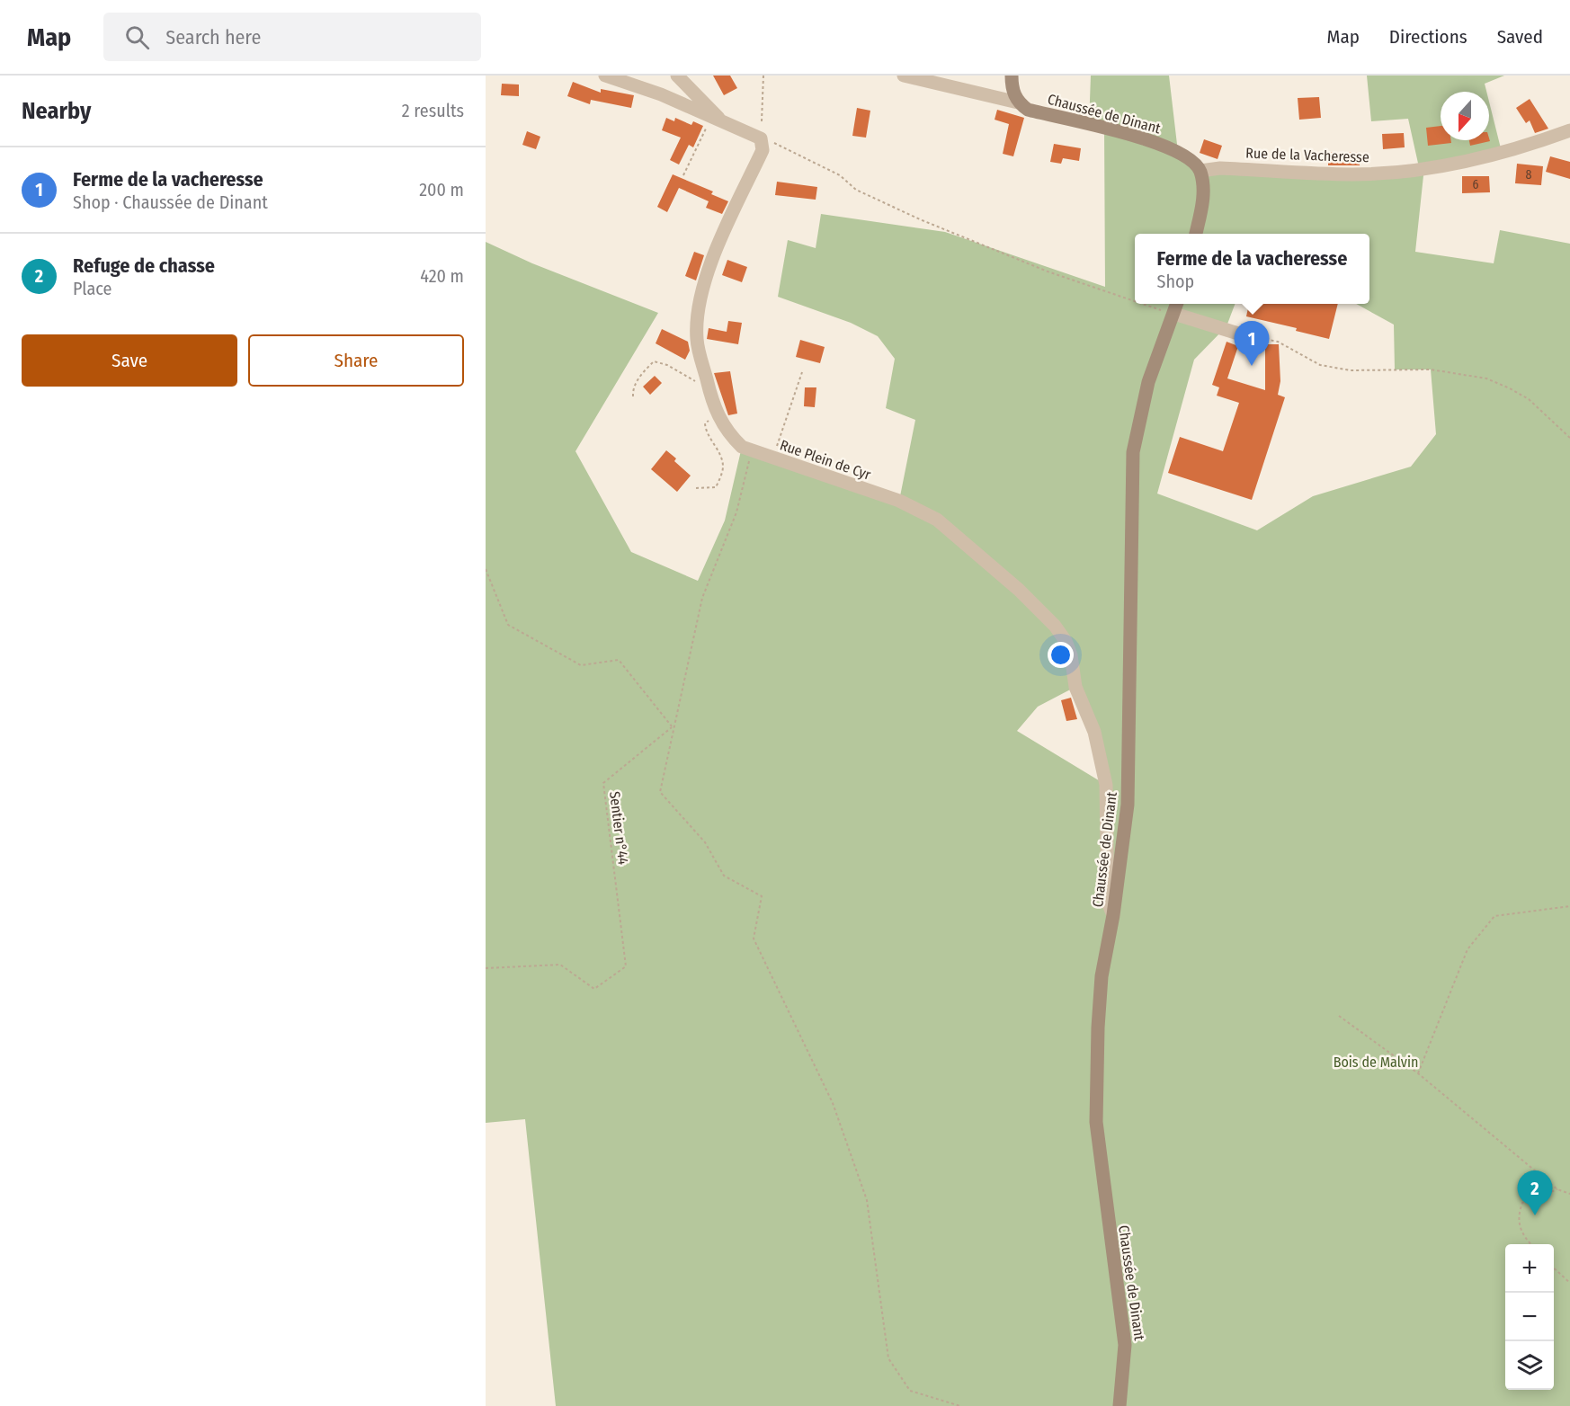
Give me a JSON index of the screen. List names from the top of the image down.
{
  "streets": {
    "main road": ["Chaussée de Dinant"],
    "street": ["Rue de la Vacheresse", "Rue Plein de Cyr"],
    "path": ["Sentier n°44"]
  },
  "crossings": [
    ["Chaussée de Dinant", "Rue de la Vacheresse"],
    ["Chaussée de Dinant", "Rue Plein de Cyr"]
  ],
  "parks": ["Bois de Malvin"],
  "house_numbers": ["8", "6"],
  "north": "bottom",
  "page": {
    "header": "Map",
    "search": "Search here",
    "nav": ["Map", "Directions", "Saved"],
    "heading": ["Nearby", "2 results"],
    "list": [
      {
        "mark": "1",
        "name": "Ferme de la vacheresse",
        "note": "Shop · Chaussée de Dinant",
        "value": "200 m"
      },
      {
        "mark": "2",
        "name": "Refuge de chasse",
        "note": "Place",
        "value": "420 m"
      }
    ],
    "popup": ["Ferme de la vacheresse", "Shop"],
    "buttons": ["Save", "Share"],
    "pins": ["1", "2"],
    "map_buttons": ["+", "−"]
  }
}
